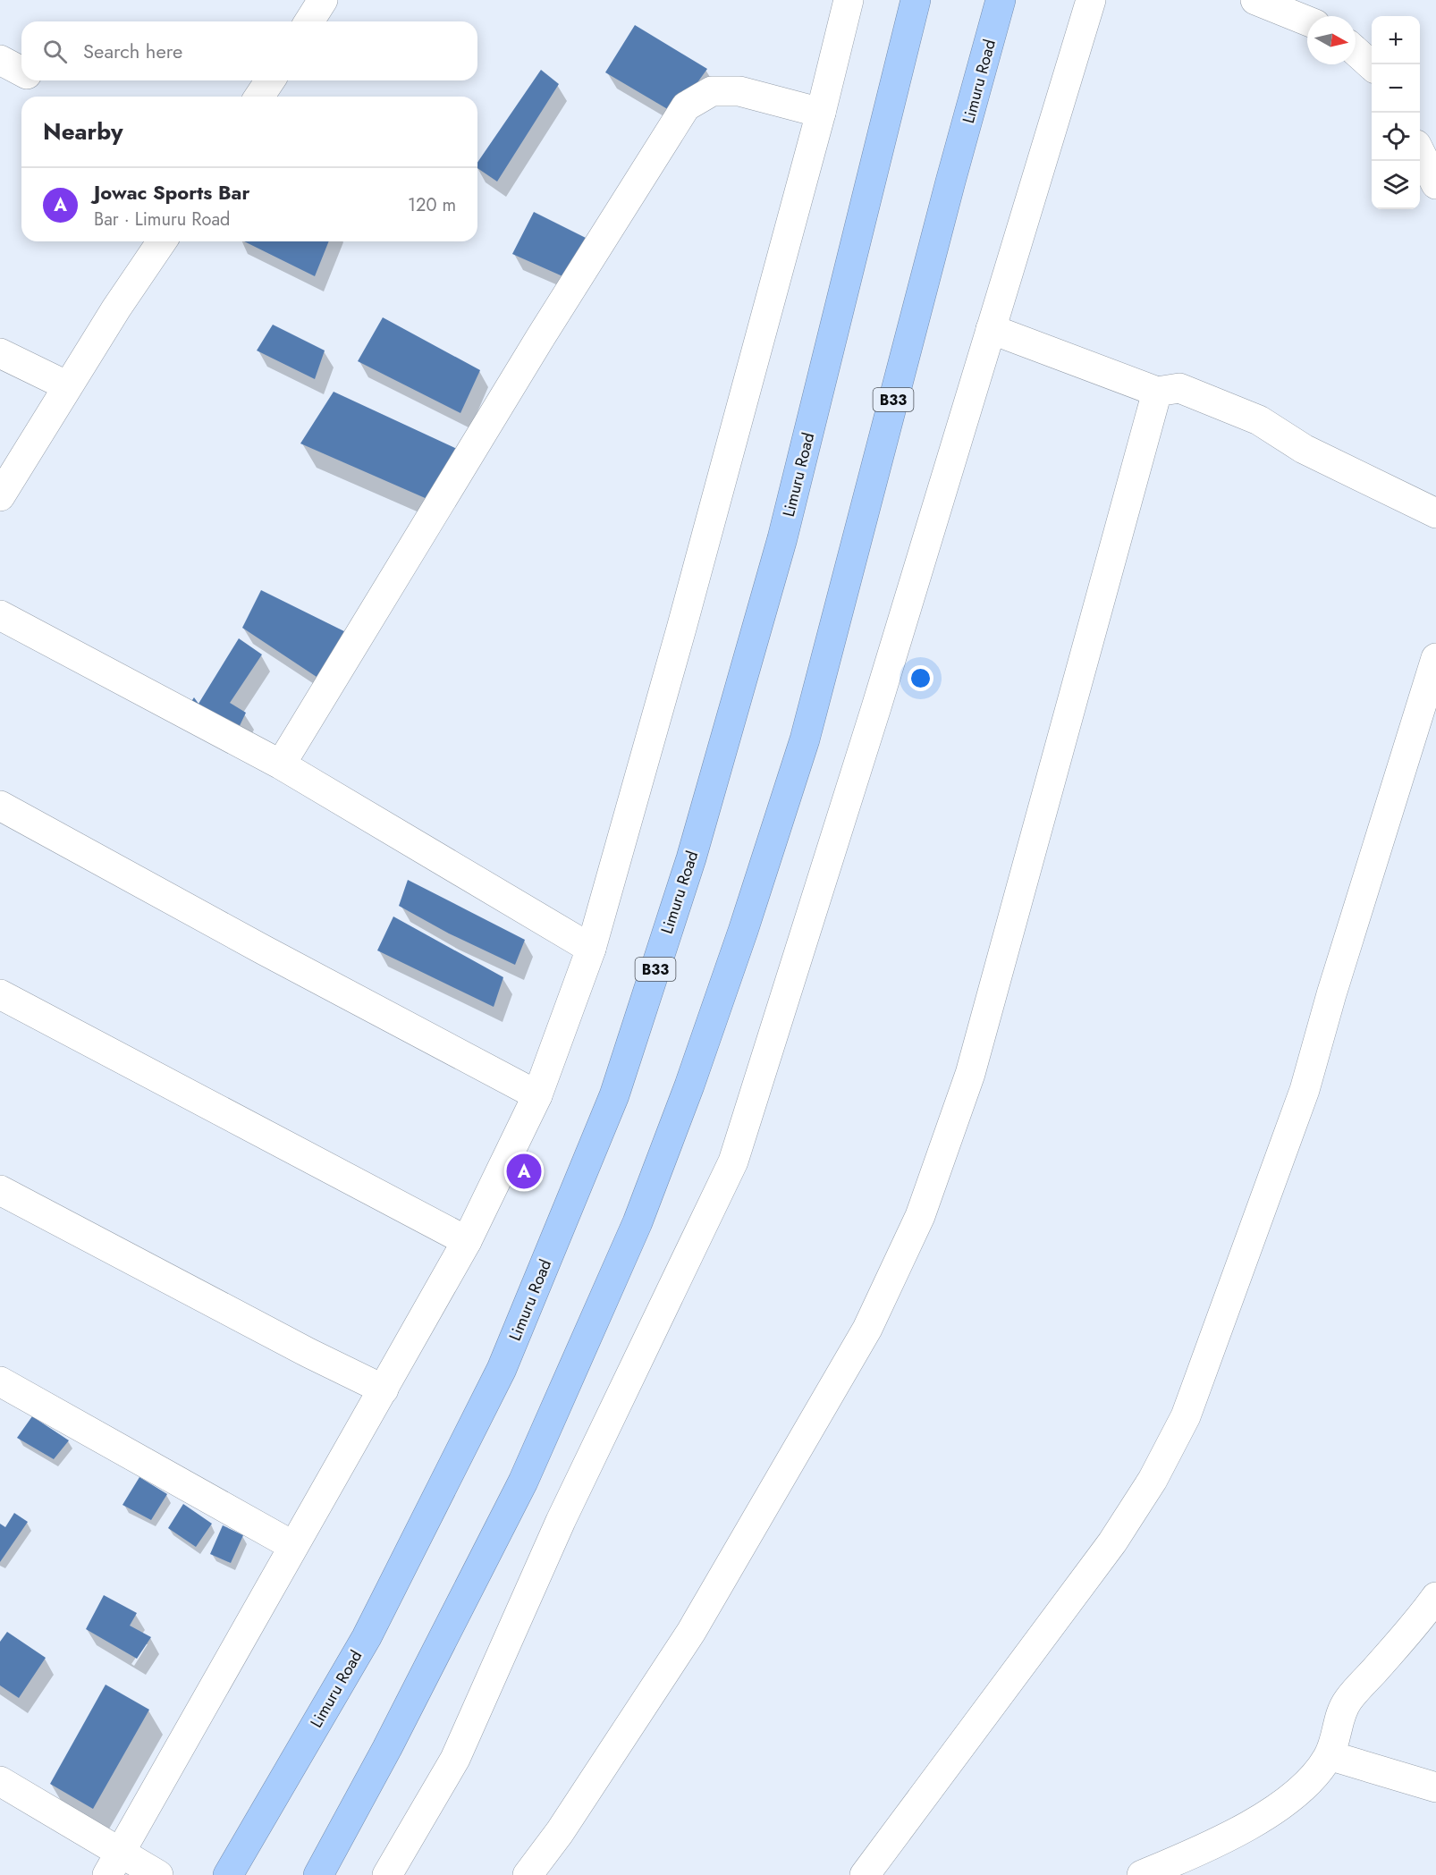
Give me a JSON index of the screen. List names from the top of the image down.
{
  "streets": {
    "highway": ["Limuru Road", "B33"]
  },
  "north": "right",
  "page": {
    "map_buttons": ["+", "−"],
    "search": "Search here",
    "heading": "Nearby",
    "list": [
      {
        "mark": "A",
        "name": "Jowac Sports Bar",
        "note": "Bar · Limuru Road",
        "value": "120 m"
      }
    ],
    "pins": "A"
  }
}
